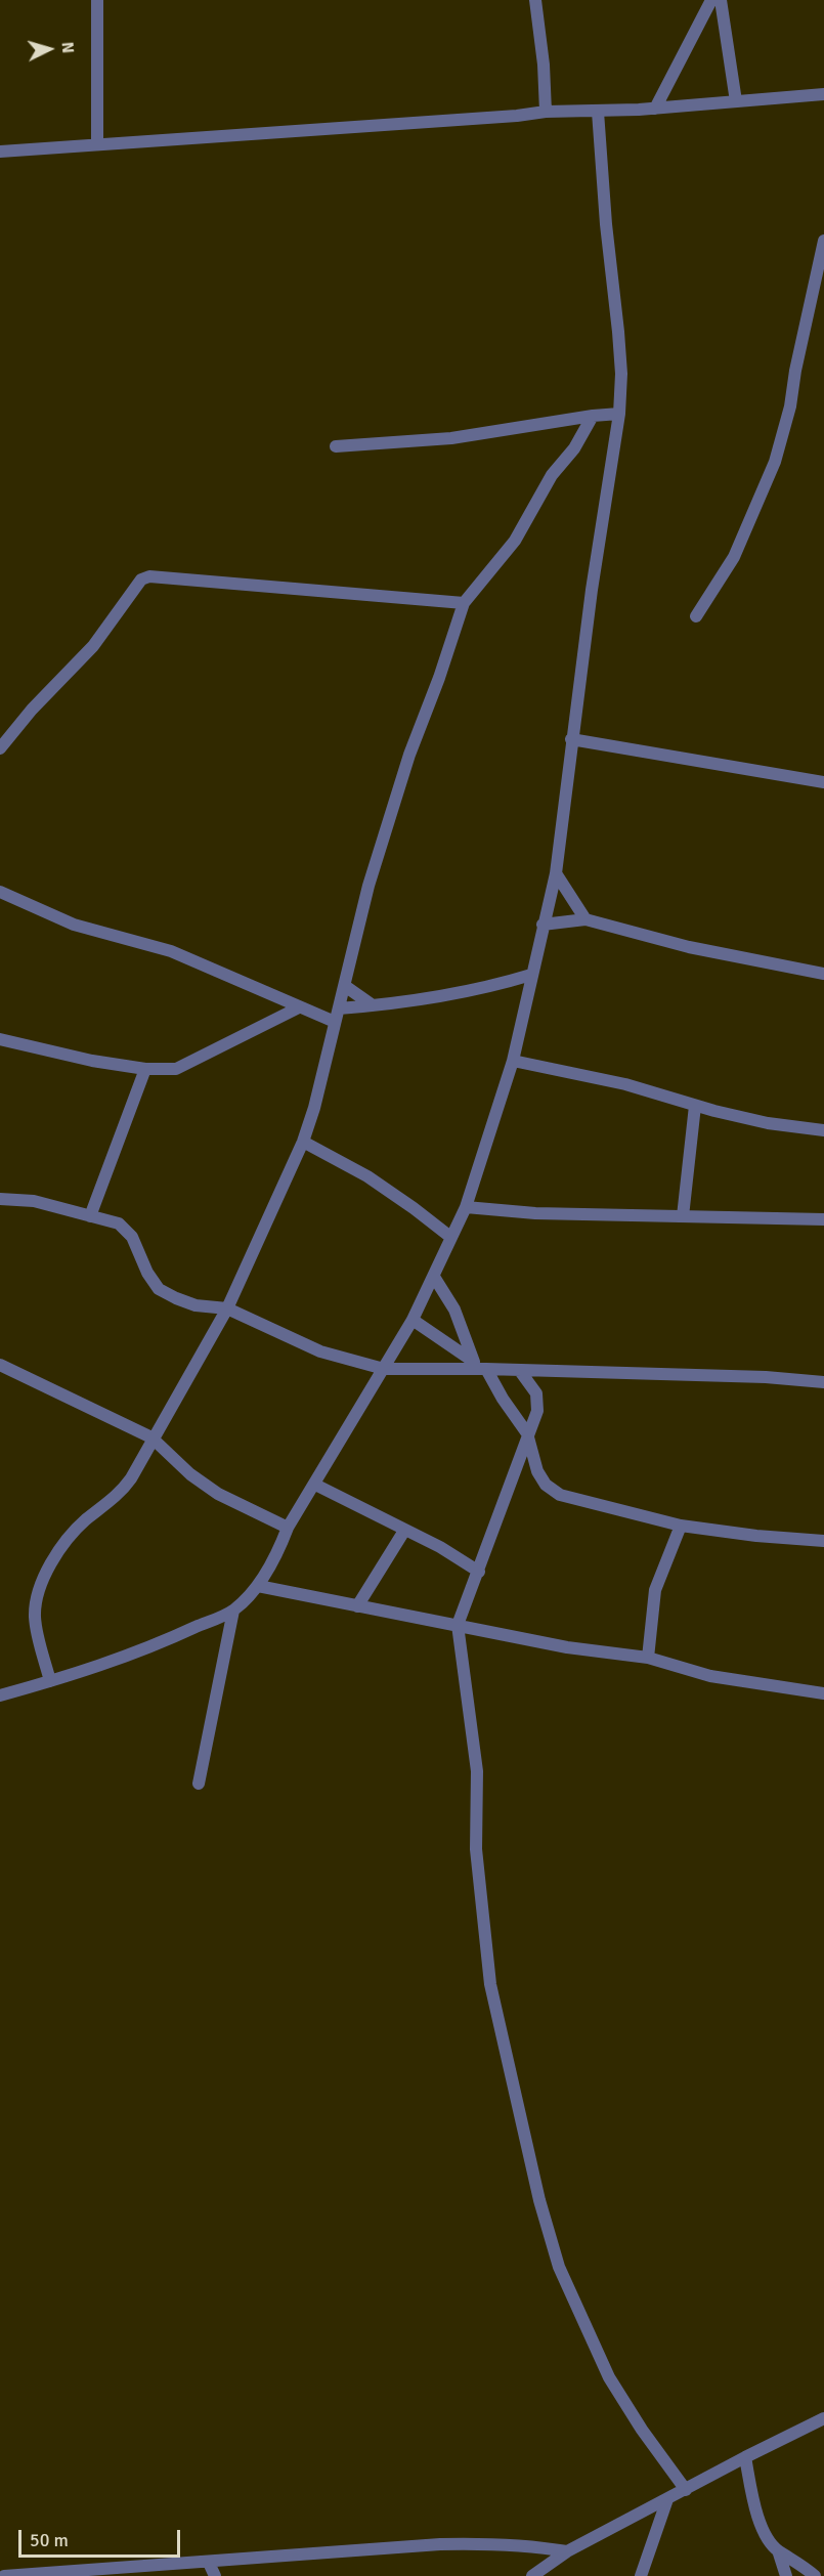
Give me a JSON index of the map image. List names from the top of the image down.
{
  "scale_bar": "50 m",
  "north": "right"
}
